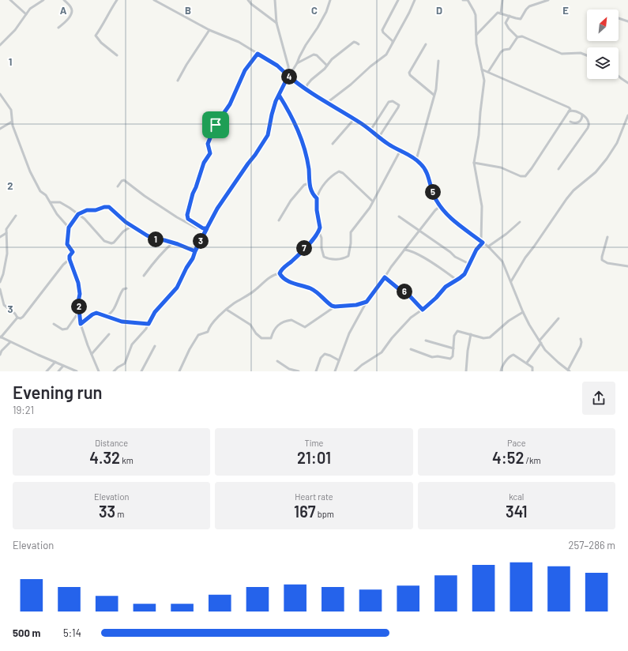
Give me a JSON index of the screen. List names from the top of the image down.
{
  "north": "top right",
  "page": {
    "pins": [
      "4",
      "5",
      "1",
      "3",
      "7",
      "6",
      "2"
    ],
    "heading": ["Evening run", "19:21"],
    "stats": [
      ["Distance", "4.32 km"],
      ["Time", "21:01"],
      ["Pace", "4:52 /km"],
      ["Elevation", "33 m"],
      ["Heart rate", "167 bpm"],
      ["kcal", "341"]
    ],
    "chart": ["Elevation", "257–286 m"],
    "list": [
      {
        "name": "500 m",
        "note": "5:14"
      }
    ]
  },
  "grid": {
    "columns": [
      "A",
      "B",
      "C",
      "D",
      "E"
    ],
    "rows": ["1", "2", "3"]
  }
}
